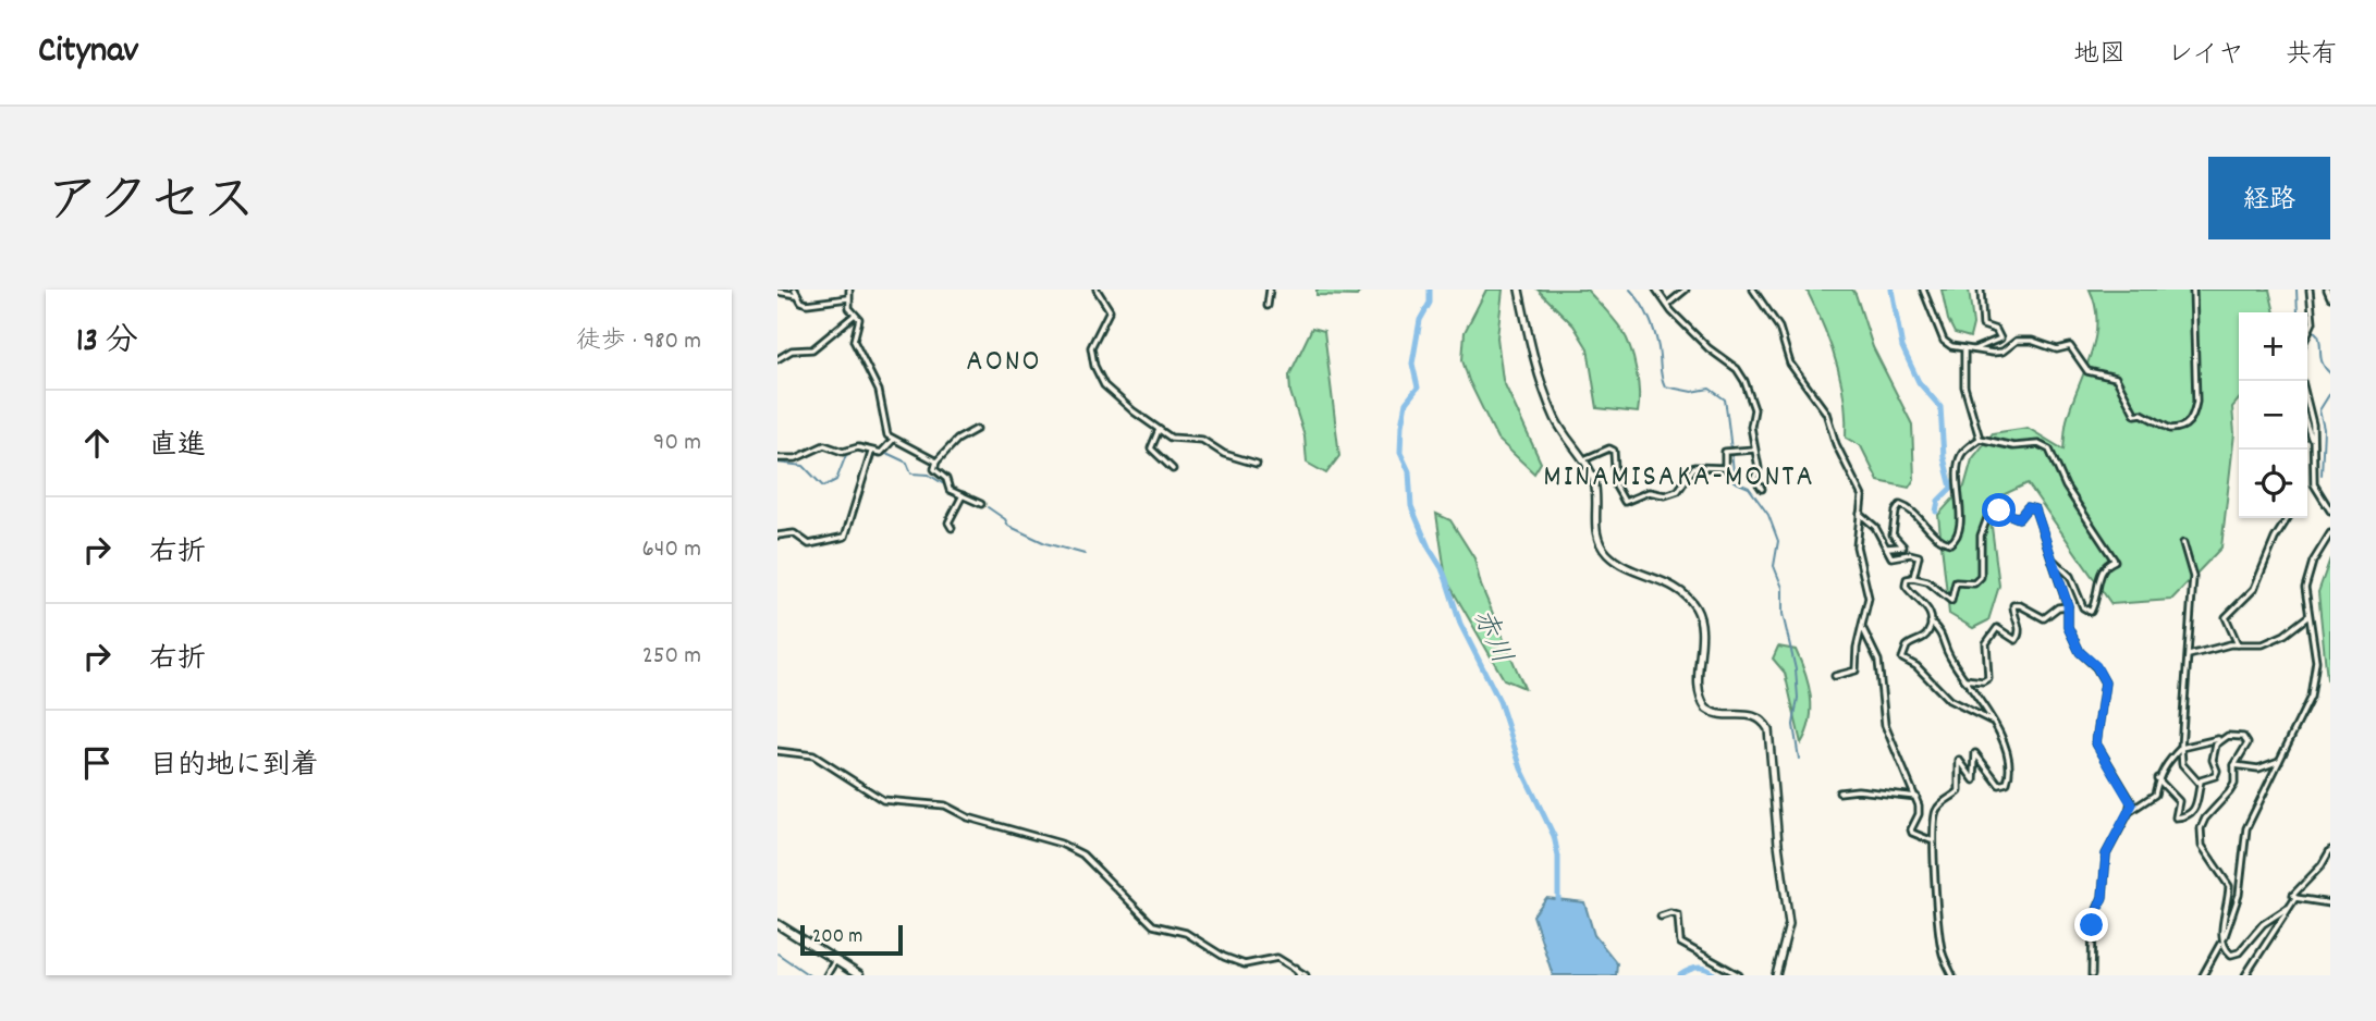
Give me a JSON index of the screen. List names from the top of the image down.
{
  "districts": ["AONO", "MINAMISAKA-MONTA"],
  "water": ["赤川"],
  "scale_bar": "200 m",
  "page": {
    "header": "Citynav",
    "nav": ["地図", "レイヤ", "共有"],
    "title": "アクセス",
    "buttons": "経路",
    "heading": ["13 分", "徒歩 · 980 m"],
    "map_buttons": ["+", "−"],
    "list": [
      ["直進", "90 m"],
      ["右折", "640 m"],
      ["右折", "250 m"],
      "目的地に到着"
    ],
    "scale": "200 m"
  }
}
